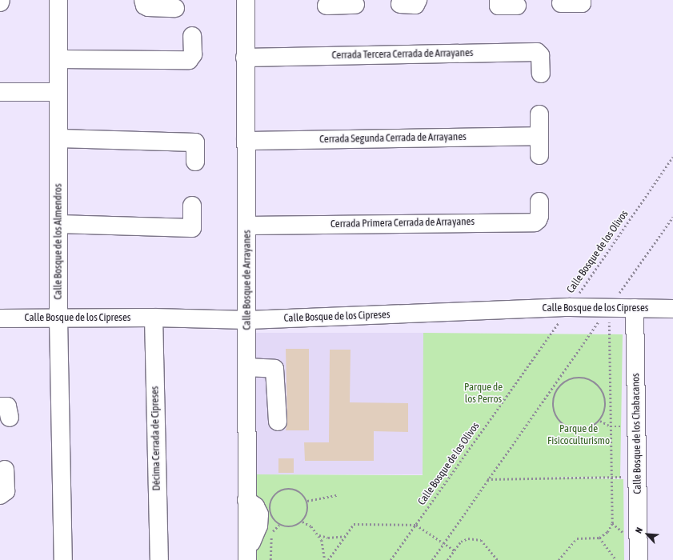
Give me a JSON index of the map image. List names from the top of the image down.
{
  "streets": {
    "street": [
      "Cerrada Tercera Cerrada de Arrayanes",
      "Cerrada Segunda Cerrada de Arrayanes",
      "Cerrada Primera Cerrada de Arrayanes",
      "Calle Bosque de los Almendros",
      "Calle Bosque de Arrayanes",
      "Calle Bosque de los Cipreses",
      "Calle Bosque de los Chabacanos",
      "Décima Cerrada de Cipreses"
    ],
    "path": ["Calle Bosque de los Olivos"]
  },
  "crossings": [
    ["Cerrada Tercera Cerrada de Arrayanes", "Calle Bosque de Arrayanes"],
    ["Cerrada Segunda Cerrada de Arrayanes", "Calle Bosque de Arrayanes"],
    ["Cerrada Primera Cerrada de Arrayanes", "Calle Bosque de Arrayanes"],
    ["Calle Bosque de los Almendros", "Calle Bosque de los Cipreses"],
    ["Calle Bosque de los Olivos", "Calle Bosque de los Cipreses"],
    ["Calle Bosque de Arrayanes", "Calle Bosque de los Cipreses"],
    ["Calle Bosque de los Cipreses", "Calle Bosque de los Chabacanos"],
    ["Calle Bosque de los Cipreses", "Décima Cerrada de Cipreses"]
  ],
  "parks": ["Parque de los Perros", "Parque de Fisicoculturismo"],
  "north": "top left"
}
